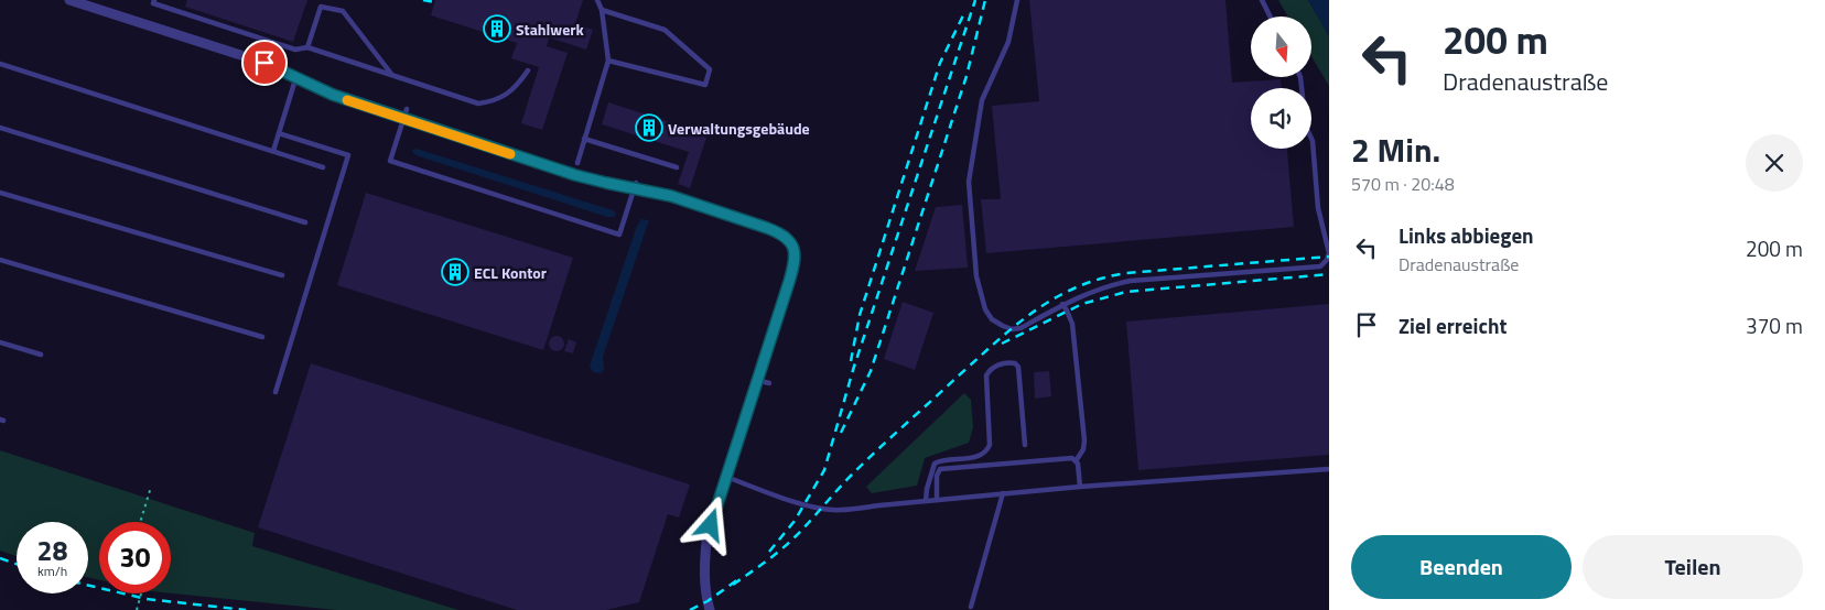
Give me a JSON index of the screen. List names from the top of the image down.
{
  "places": {
    "building": ["Stahlwerk", "Verwaltungsgebäude", "ECL Kontor"]
  },
  "north": "bottom",
  "page": {
    "turn": ["200 m", "Dradenaustraße"],
    "heading": ["2 Min.", "570 m · 20:48"],
    "list": [
      {
        "name": "Links abbiegen",
        "note": "Dradenaustraße",
        "value": "200 m"
      },
      {
        "name": "Ziel erreicht",
        "value": "370 m"
      }
    ],
    "speed": "28 km/h",
    "limit": "30",
    "buttons": ["Beenden", "Teilen"]
  }
}
